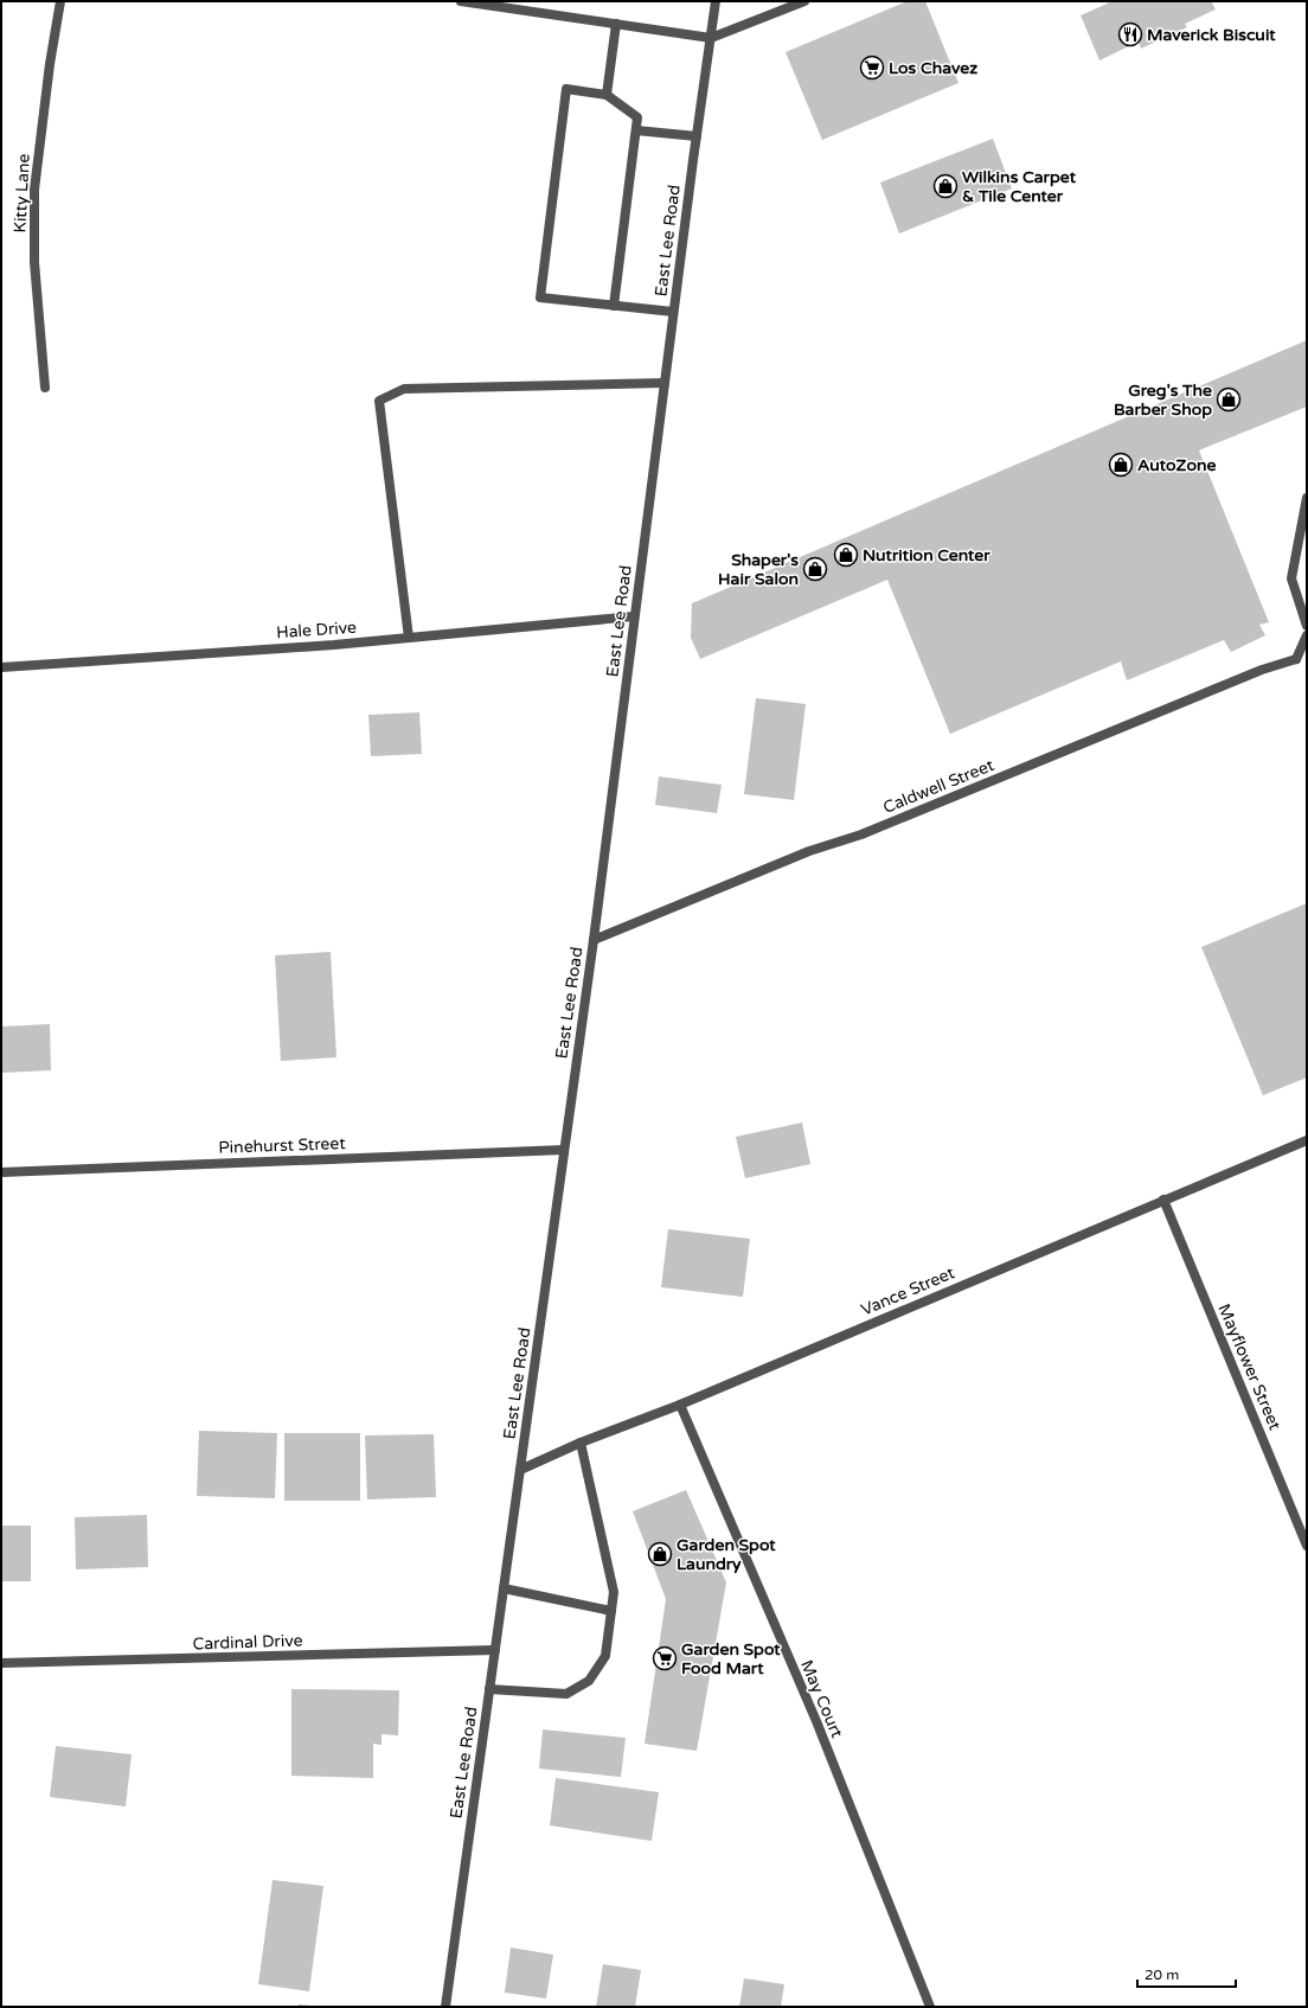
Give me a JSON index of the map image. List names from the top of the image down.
{
  "streets": {
    "street": [
      "Kitty Lane",
      "East Lee Road",
      "Hale Drive",
      "Caldwell Street",
      "Pinehurst Street",
      "Vance Street",
      "Mayflower Street",
      "Cardinal Drive",
      "May Court"
    ]
  },
  "crossings": [
    ["East Lee Road", "Hale Drive"],
    ["East Lee Road", "Caldwell Street"],
    ["East Lee Road", "Pinehurst Street"],
    ["East Lee Road", "Vance Street"],
    ["East Lee Road", "Cardinal Drive"],
    ["Vance Street", "Mayflower Street"],
    ["Vance Street", "May Court"]
  ],
  "places": {
    "restaurant": ["Maverick Biscuit"],
    "supermarket": ["Los Chavez", "Garden Spot Food Mart"],
    "shop": [
      "Wilkins Carpet & Tile Center",
      "Greg's The Barber Shop",
      "AutoZone",
      "Nutrition Center",
      "Shaper's Hair Salon",
      "Garden Spot Laundry"
    ]
  },
  "scale_bar": "20 m"
}
